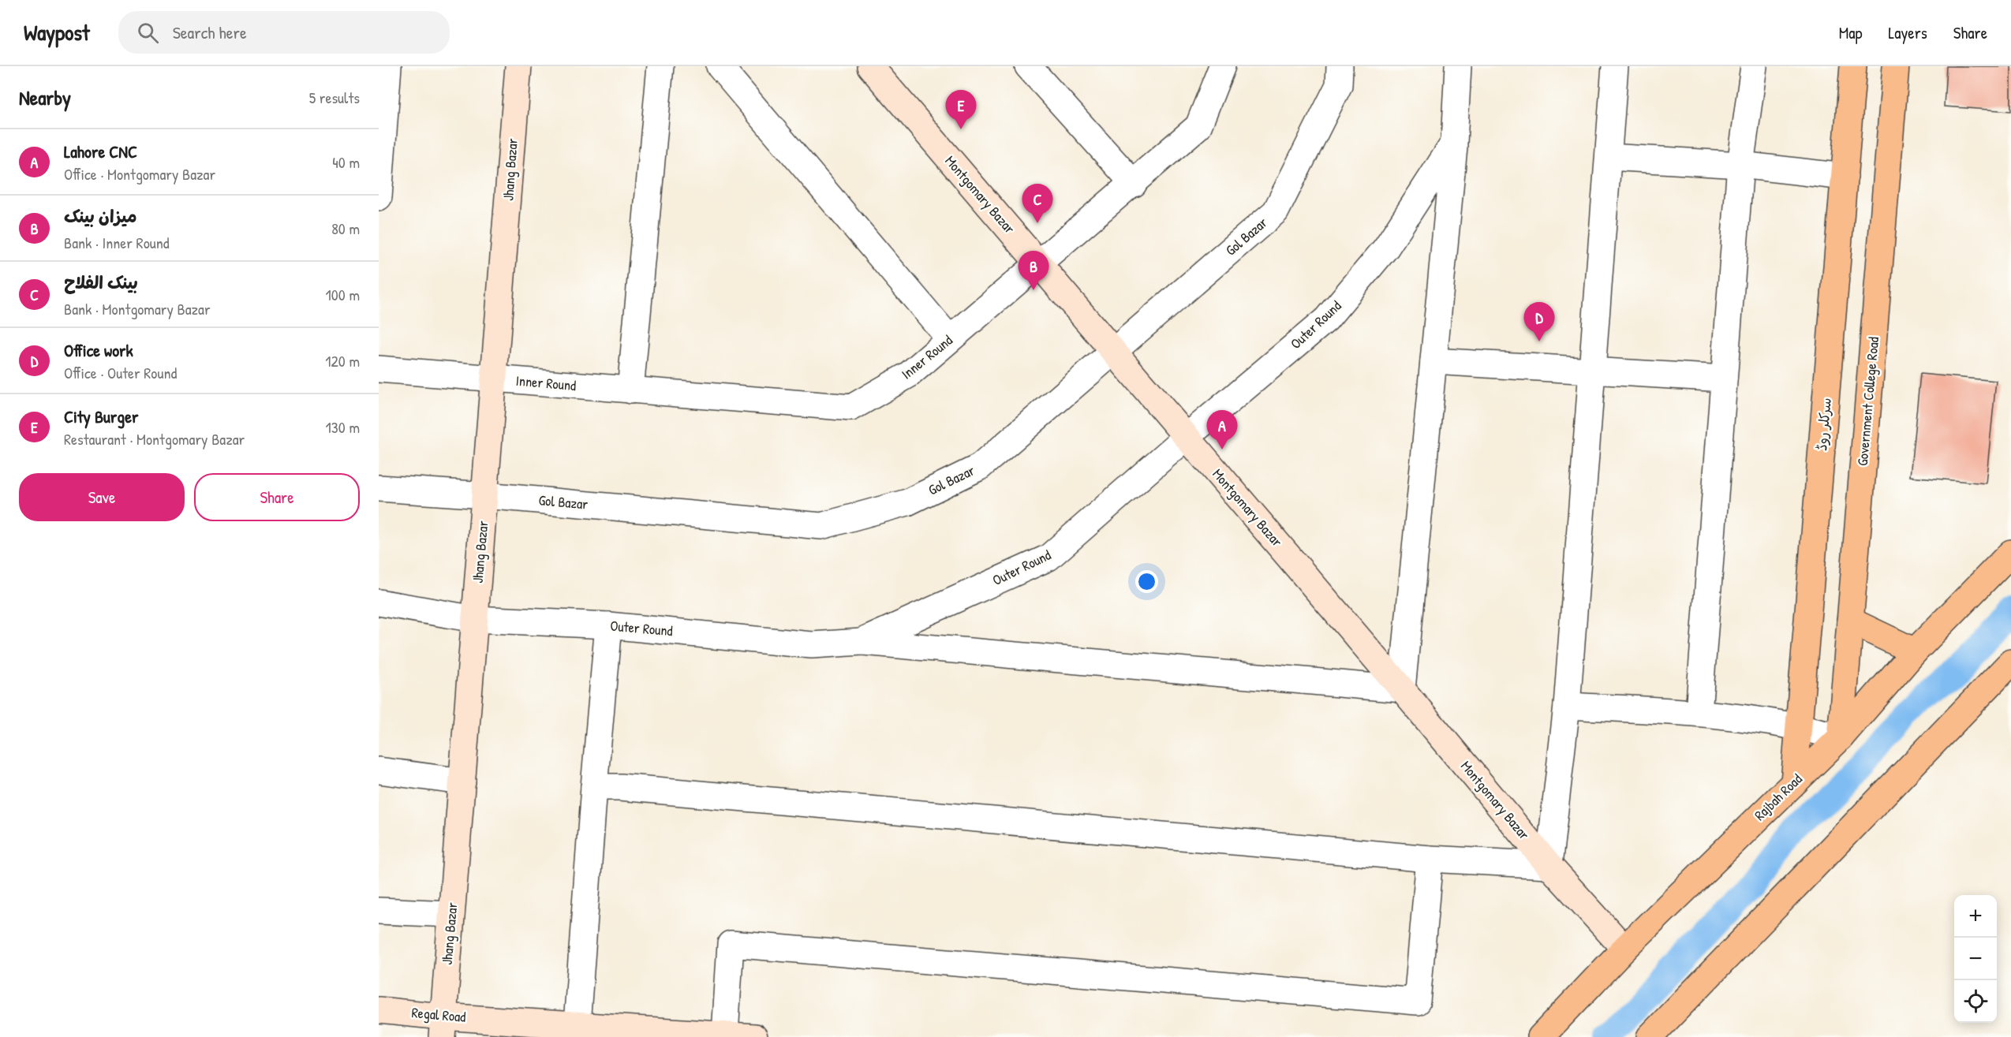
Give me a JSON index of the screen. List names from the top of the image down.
{
  "streets": {
    "main road": ["Government College Road", "سرکلر روڈ", "Rajbah Road"],
    "street": [
      "Jhang Bazar",
      "Montgomary Bazar",
      "Gol Bazar",
      "Outer Round",
      "Inner Round",
      "Regal Road"
    ]
  },
  "crossings": [
    ["Jhang Bazar", "Gol Bazar"],
    ["Jhang Bazar", "Outer Round"],
    ["Jhang Bazar", "Inner Round"],
    ["Jhang Bazar", "Regal Road"],
    ["Montgomary Bazar", "Gol Bazar"],
    ["Montgomary Bazar", "Outer Round"],
    ["Montgomary Bazar", "Inner Round"],
    ["Montgomary Bazar", "Rajbah Road"],
    ["Government College Road", "Rajbah Road"],
    ["سرکلر روڈ", "Rajbah Road"]
  ],
  "page": {
    "header": "Waypost",
    "search": "Search here",
    "nav": ["Map", "Layers", "Share"],
    "heading": ["Nearby", "5 results"],
    "pins": [
      "E",
      "C",
      "B",
      "D",
      "A"
    ],
    "list": [
      {
        "mark": "A",
        "name": "Lahore CNC",
        "note": "Office · Montgomary Bazar",
        "value": "40 m"
      },
      {
        "mark": "B",
        "name": "میزان بینک",
        "note": "Bank · Inner Round",
        "value": "80 m"
      },
      {
        "mark": "C",
        "name": "بینک الفلاح",
        "note": "Bank · Montgomary Bazar",
        "value": "100 m"
      },
      {
        "mark": "D",
        "name": "Office work",
        "note": "Office · Outer Round",
        "value": "120 m"
      },
      {
        "mark": "E",
        "name": "City Burger",
        "note": "Restaurant · Montgomary Bazar",
        "value": "130 m"
      }
    ],
    "buttons": ["Save", "Share"],
    "map_buttons": ["+", "−"]
  }
}
